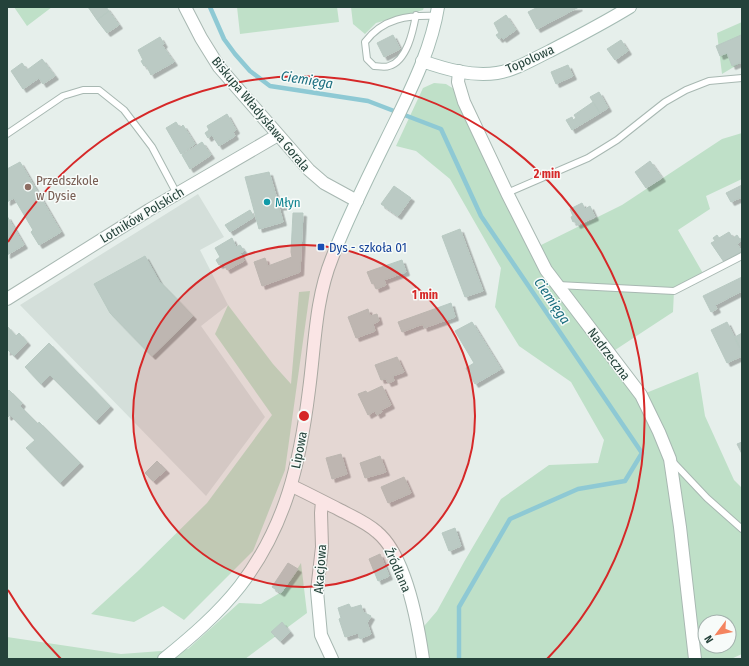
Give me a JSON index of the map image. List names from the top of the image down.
{
  "streets": {
    "street": [
      "Topolowa",
      "Biskupa Władysława Gorala",
      "Lotników Polskich",
      "Nadrzeczna",
      "Lipowa",
      "Akacjowa",
      "Źródlana"
    ]
  },
  "crossings": [
    ["Topolowa", "Nadrzeczna"],
    ["Topolowa", "Lipowa"],
    ["Biskupa Władysława Gorala", "Lotników Polskich"],
    ["Biskupa Władysława Gorala", "Lipowa"],
    ["Lipowa", "Źródlana"],
    ["Akacjowa", "Źródlana"]
  ],
  "water": ["Ciemięga"],
  "places": {
    "other": ["Przedszkole w Dysie", "Młyn"],
    "transit": ["Dys - szkoła 01"]
  },
  "north": "bottom left",
  "rings": ["2 min", "1 min"]
}
